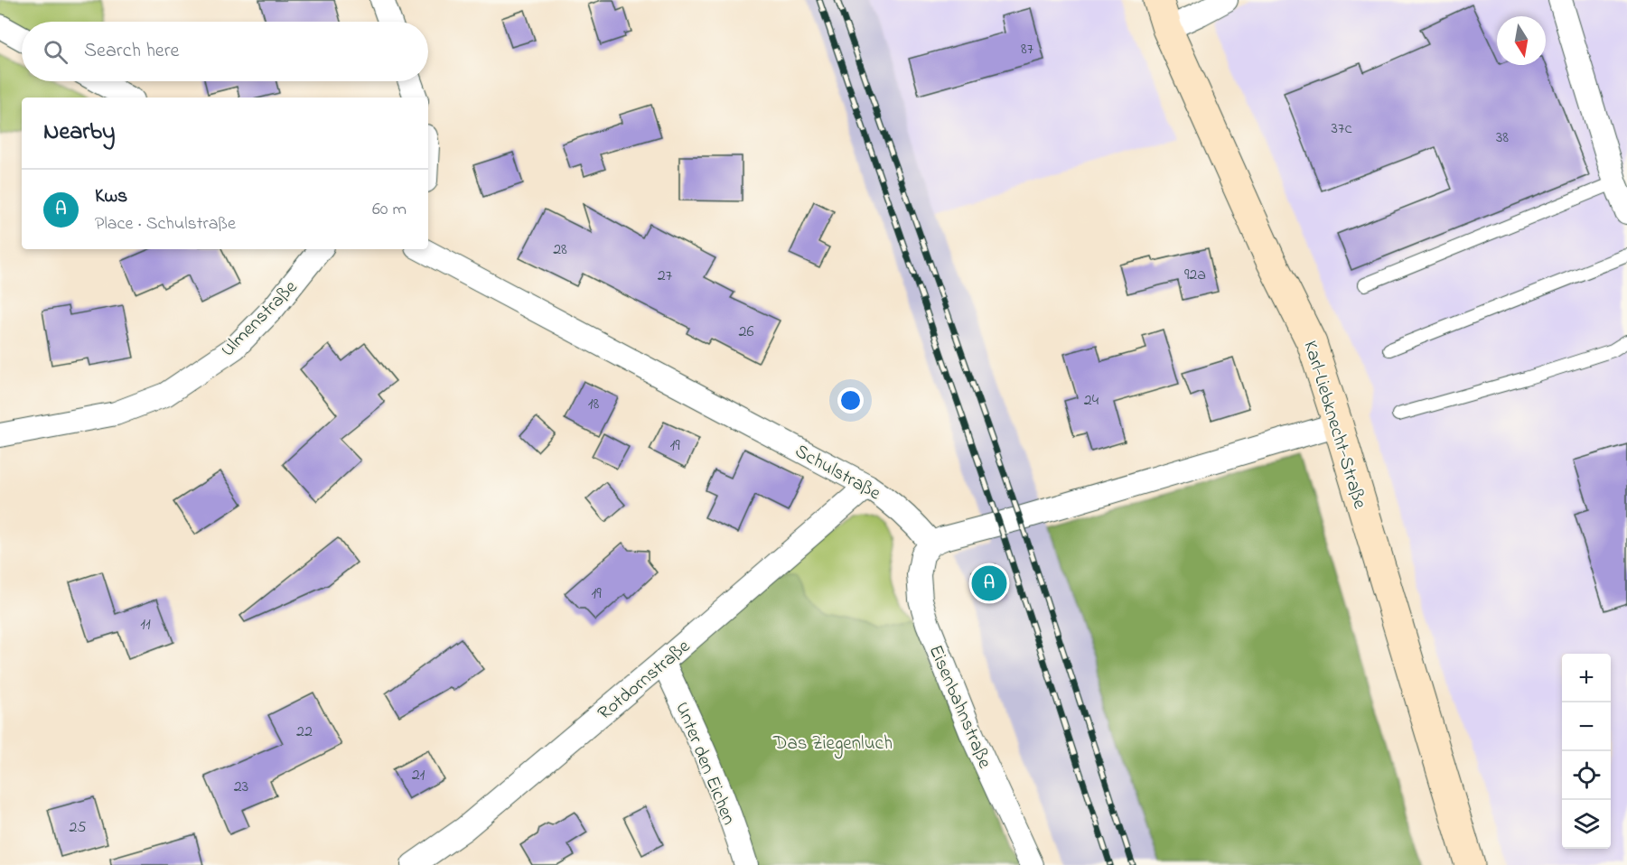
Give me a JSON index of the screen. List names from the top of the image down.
{
  "streets": {
    "street": [
      "Ulmenstraße",
      "Karl-Liebknecht-Straße",
      "Schulstraße",
      "Rotdornstraße",
      "Eisenbahnstraße",
      "Unter den Eichen"
    ]
  },
  "crossings": [
    ["Schulstraße", "Rotdornstraße"],
    ["Schulstraße", "Eisenbahnstraße"],
    ["Rotdornstraße", "Unter den Eichen"]
  ],
  "parks": ["Das Ziegenluch"],
  "house_numbers": [
    "87",
    "37c",
    "38",
    "28",
    "92a",
    "27",
    "26",
    "24",
    "18",
    "19",
    "19",
    "11",
    "22",
    "21",
    "23",
    "25"
  ],
  "north": "bottom",
  "page": {
    "search": "Search here",
    "heading": "Nearby",
    "list": [
      {
        "mark": "A",
        "name": "Kws",
        "note": "Place · Schulstraße",
        "value": "60 m"
      }
    ],
    "pins": "A",
    "map_buttons": ["+", "−"]
  }
}
